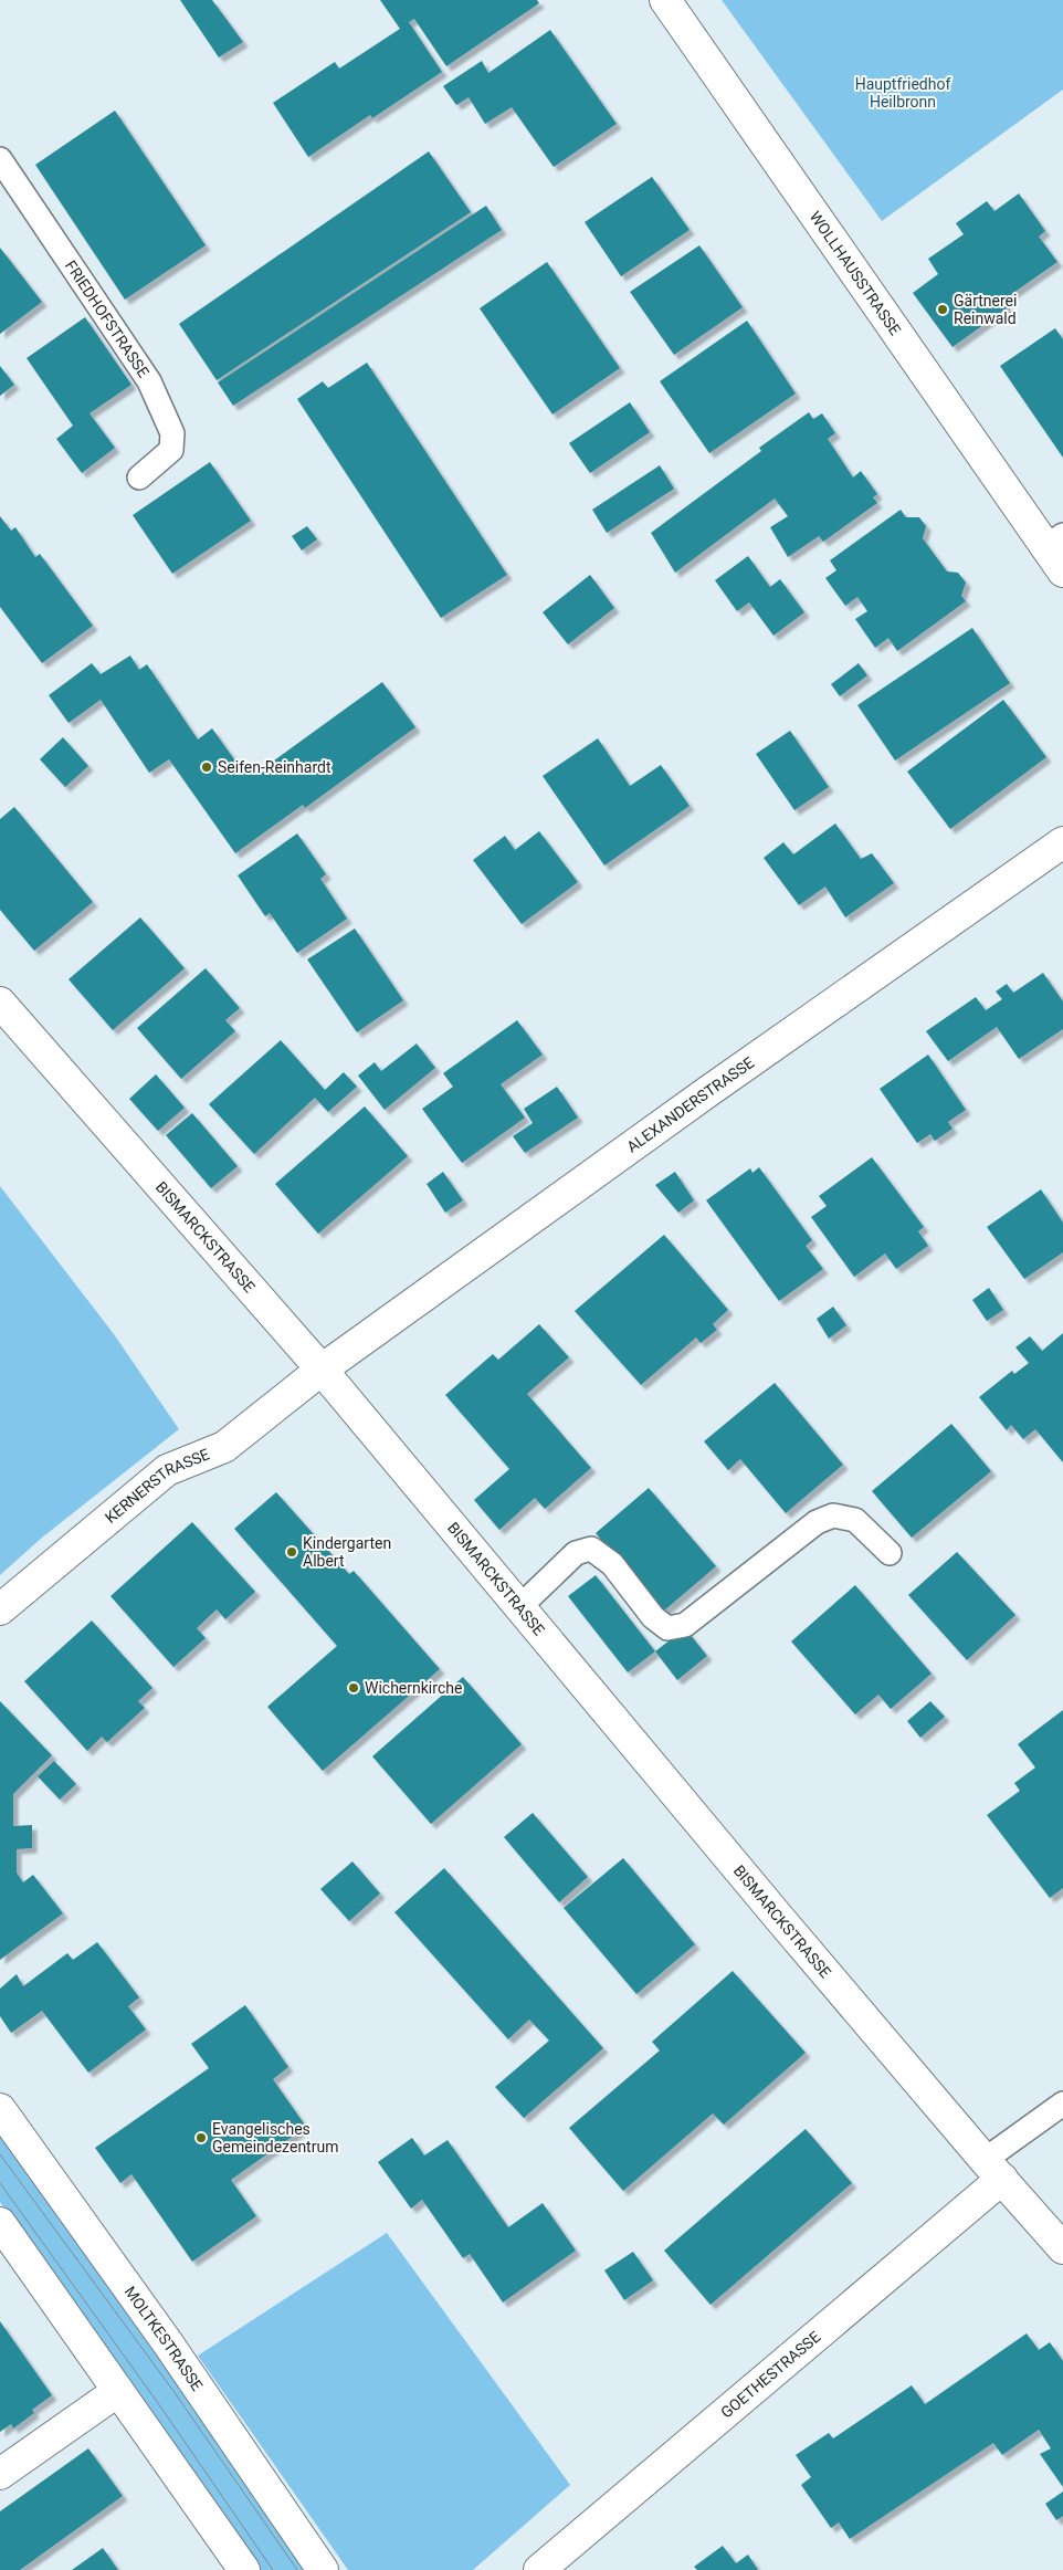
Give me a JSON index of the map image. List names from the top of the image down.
{
  "streets": {
    "street": [
      "WOLLHAUSSTRASSE",
      "ALEXANDERSTRASSE",
      "BISMARCKSTRASSE",
      "KERNERSTRASSE",
      "MOLTKESTRASSE",
      "GOETHESTRASSE"
    ],
    "lane": ["FRIEDHOFSTRASSE"]
  },
  "crossings": [
    ["ALEXANDERSTRASSE", "BISMARCKSTRASSE"],
    ["ALEXANDERSTRASSE", "KERNERSTRASSE"],
    ["BISMARCKSTRASSE", "KERNERSTRASSE"],
    ["BISMARCKSTRASSE", "GOETHESTRASSE"]
  ],
  "parks": ["Hauptfriedhof Heilbronn"],
  "places": [
    "Gärtnerei Reinwald",
    "Seifen-Reinhardt",
    "Kindergarten Albert",
    "Wichernkirche",
    "Evangelisches Gemeindezentrum"
  ]
}
